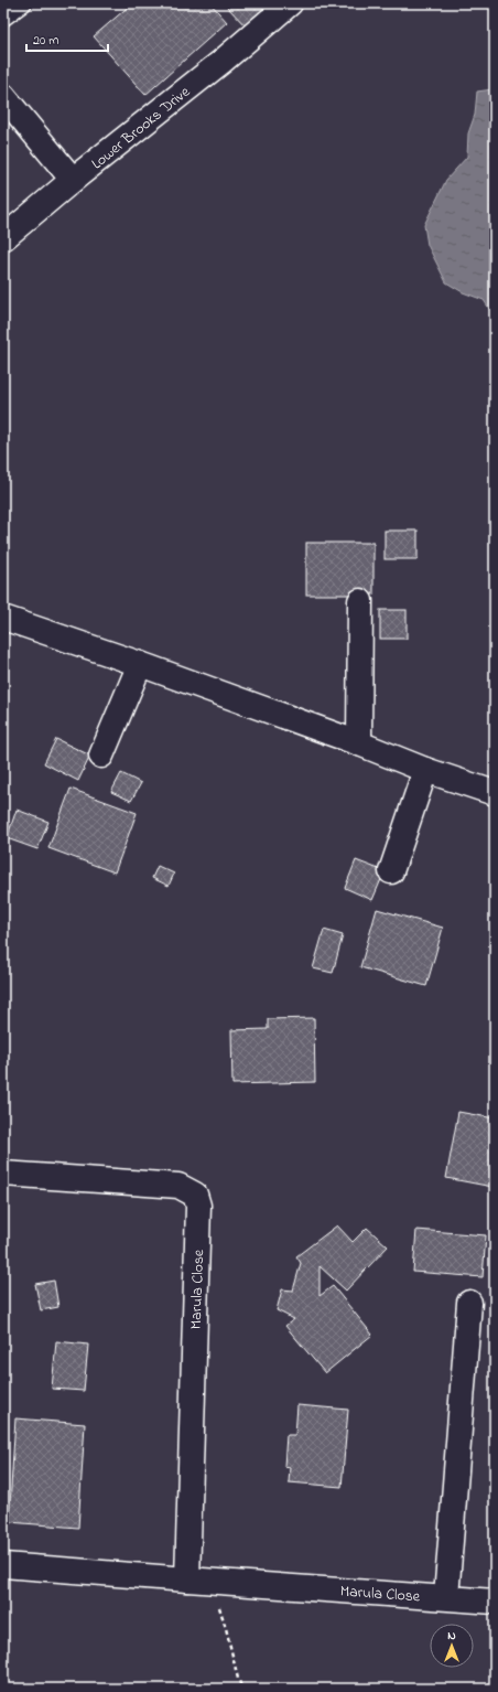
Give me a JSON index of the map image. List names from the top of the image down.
{
  "streets": {
    "street": ["Lower Brooks Drive", "Marula Close"]
  },
  "scale_bar": "20 m",
  "north": "top"
}
